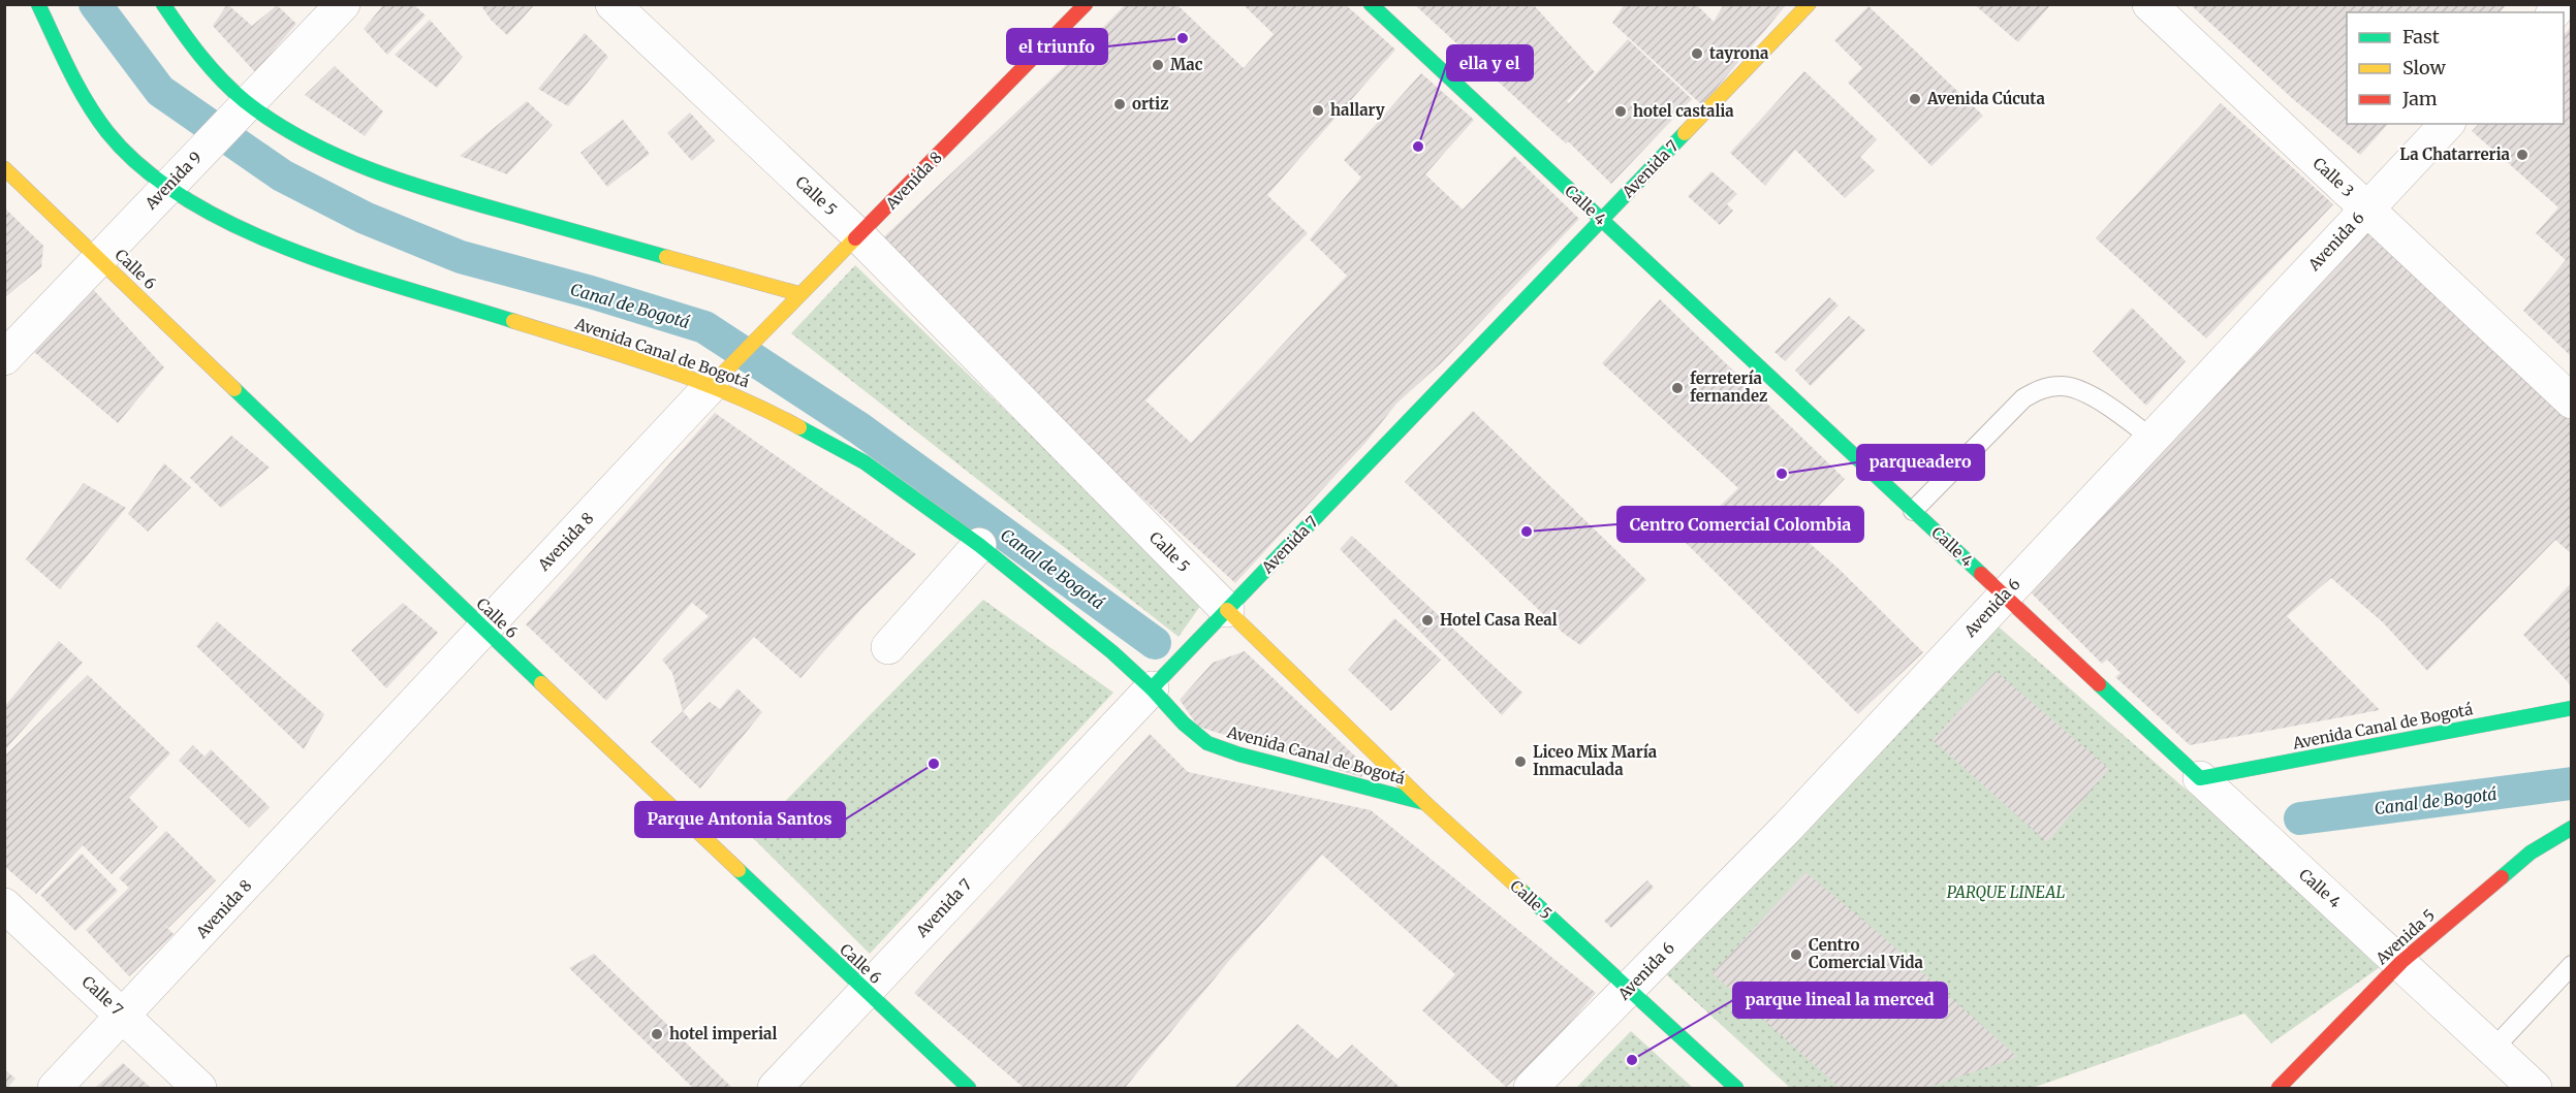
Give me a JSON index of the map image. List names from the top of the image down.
{
  "streets": {
    "main road": [
      "Avenida 7",
      "Avenida 8",
      "Calle 5",
      "Calle 4",
      "Calle 6",
      "Avenida Canal de Bogotá",
      "Avenida 5"
    ],
    "street": [
      "Calle 3",
      "Avenida 9",
      "Avenida 6",
      "Calle 7"
    ]
  },
  "crossings": [
    ["Avenida 7", "Calle 5"],
    ["Avenida 7", "Calle 4"],
    ["Avenida 7", "Calle 6"],
    ["Avenida 7", "Avenida Canal de Bogotá"],
    ["Calle 3", "Avenida 6"],
    ["Avenida 9", "Calle 6"],
    ["Avenida 9", "Avenida Canal de Bogotá"],
    ["Avenida 8", "Calle 5"],
    ["Avenida 8", "Calle 6"],
    ["Avenida 8", "Avenida Canal de Bogotá"],
    ["Avenida 8", "Calle 7"],
    ["Calle 5", "Avenida 6"],
    ["Calle 5", "Avenida Canal de Bogotá"],
    ["Calle 4", "Avenida 6"],
    ["Calle 4", "Avenida Canal de Bogotá"],
    ["Calle 4", "Avenida 5"]
  ],
  "water": ["Canal de Bogotá"],
  "parks": ["PARQUE LINEAL"],
  "places": [
    "el triunfo",
    "tayrona",
    "Mac",
    "Avenida Cúcuta",
    "ortiz",
    "hallary",
    "hotel castalia",
    "ella y el",
    "La Chatarreria",
    "ferretería fernandez",
    "parqueadero",
    "Centro Comercial Colombia",
    "Hotel Casa Real",
    "Liceo Mix María Inmaculada",
    "Parque Antonia Santos",
    "Centro Comercial Vida",
    "hotel imperial",
    "parque lineal la merced"
  ],
  "legend": ["Fast", "Slow", "Jam"]
}
